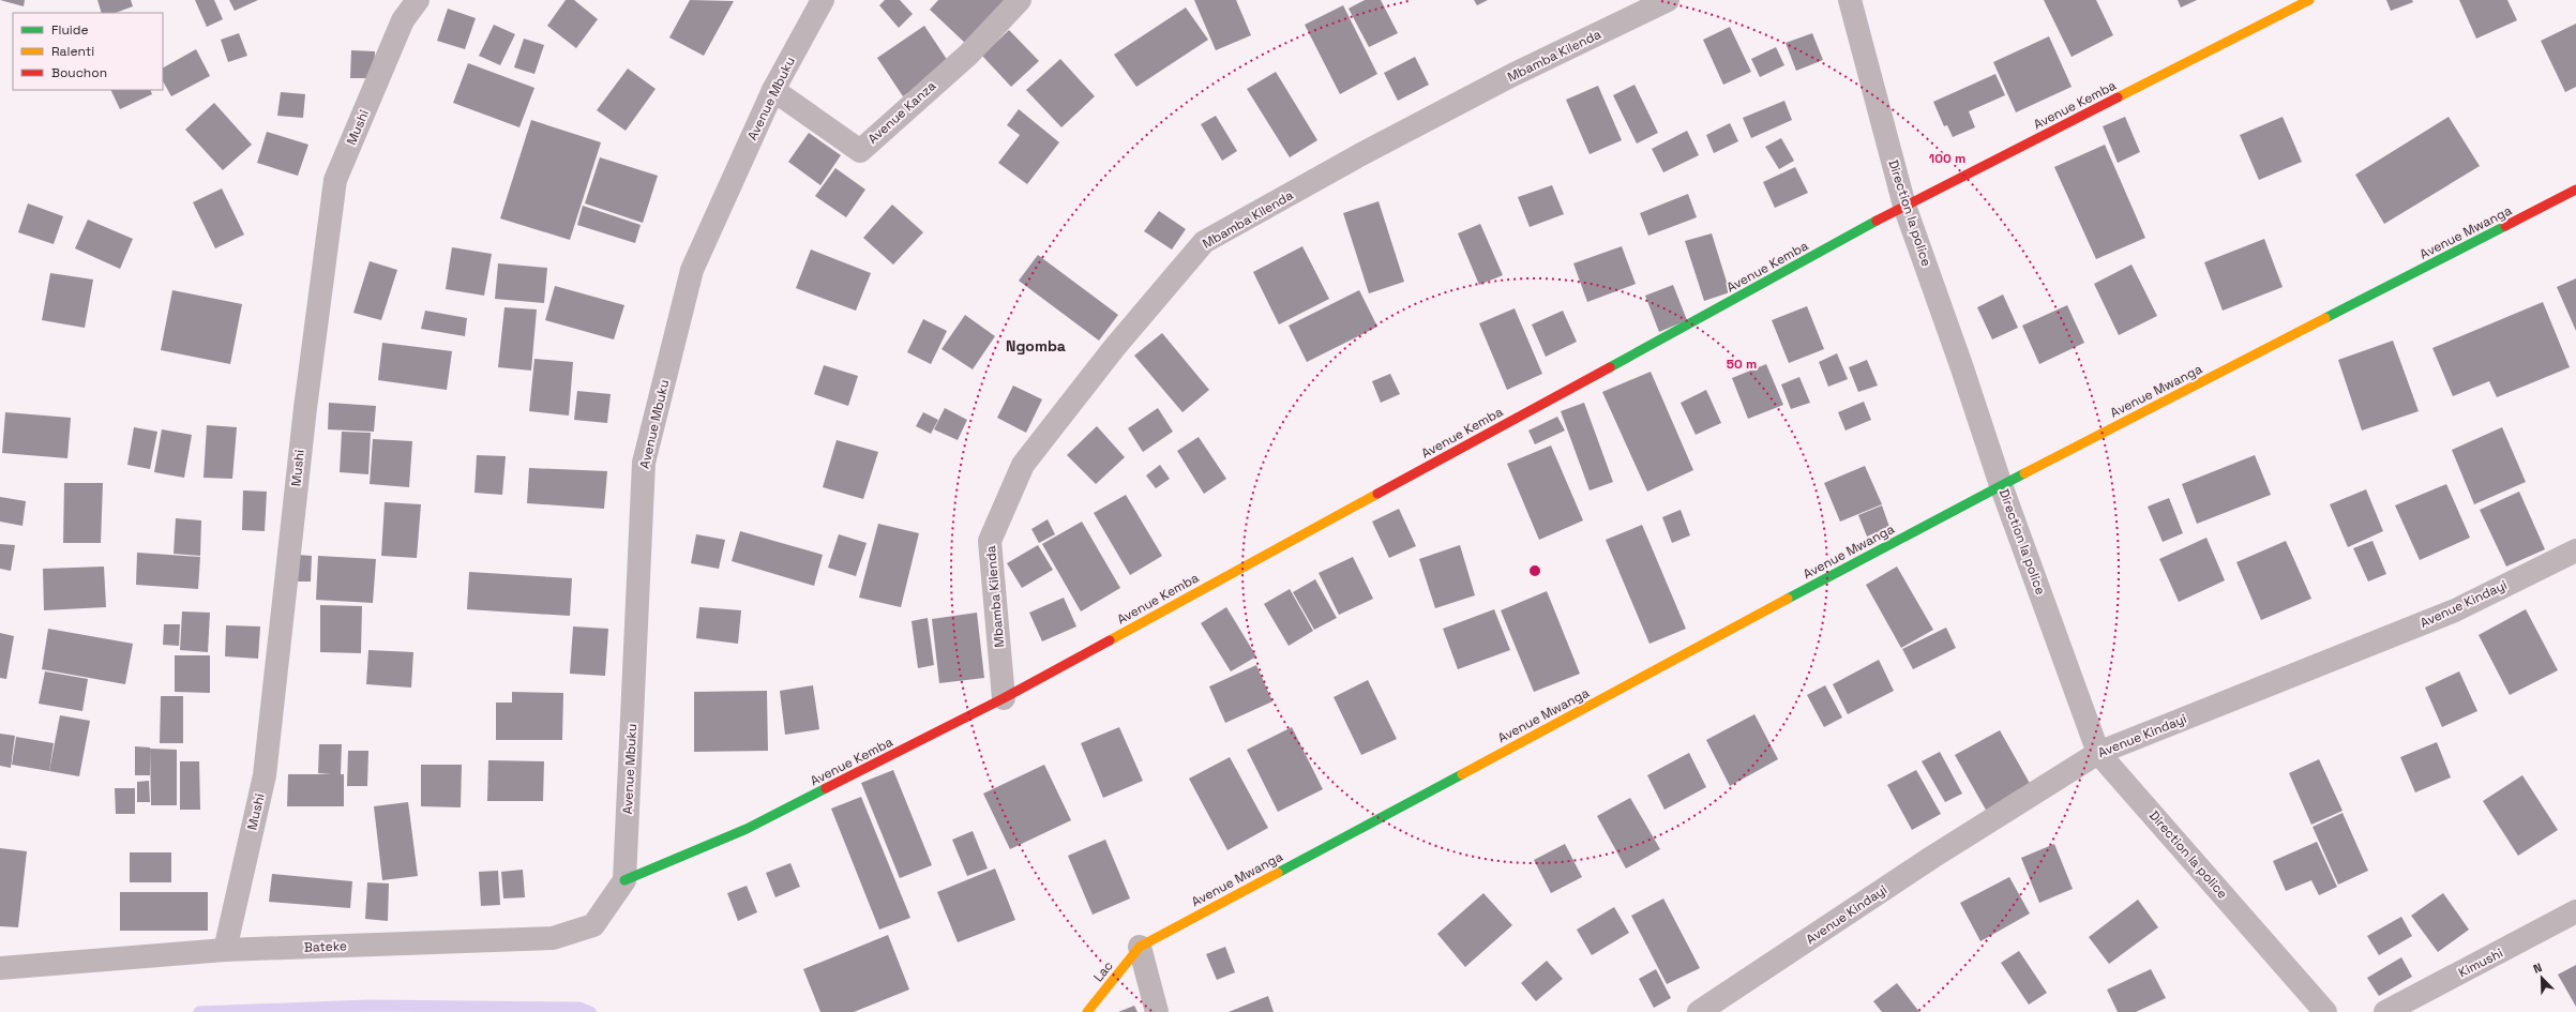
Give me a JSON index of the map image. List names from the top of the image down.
{
  "streets": {
    "street": [
      "Mbamba Kilenda",
      "Avenue Mbuku",
      "Avenue Kemba",
      "Avenue Kanza",
      "Mushi",
      "Direction la police",
      "Avenue Mwanga",
      "Avenue Kindayi",
      "Bateke",
      "Kimushi",
      "Lac"
    ]
  },
  "crossings": [
    ["Mbamba Kilenda", "Avenue Kemba"],
    ["Avenue Mbuku", "Avenue Kemba"],
    ["Avenue Mbuku", "Avenue Kanza"],
    ["Avenue Mbuku", "Bateke"],
    ["Avenue Kemba", "Direction la police"],
    ["Avenue Kemba", "Bateke"],
    ["Mushi", "Bateke"],
    ["Direction la police", "Avenue Mwanga"],
    ["Direction la police", "Avenue Kindayi"],
    ["Avenue Mwanga", "Lac"]
  ],
  "districts": ["Ngomba"],
  "legend": ["Fluide", "Ralenti", "Bouchon"],
  "north": "top left",
  "rings": ["100 m", "50 m"]
}
